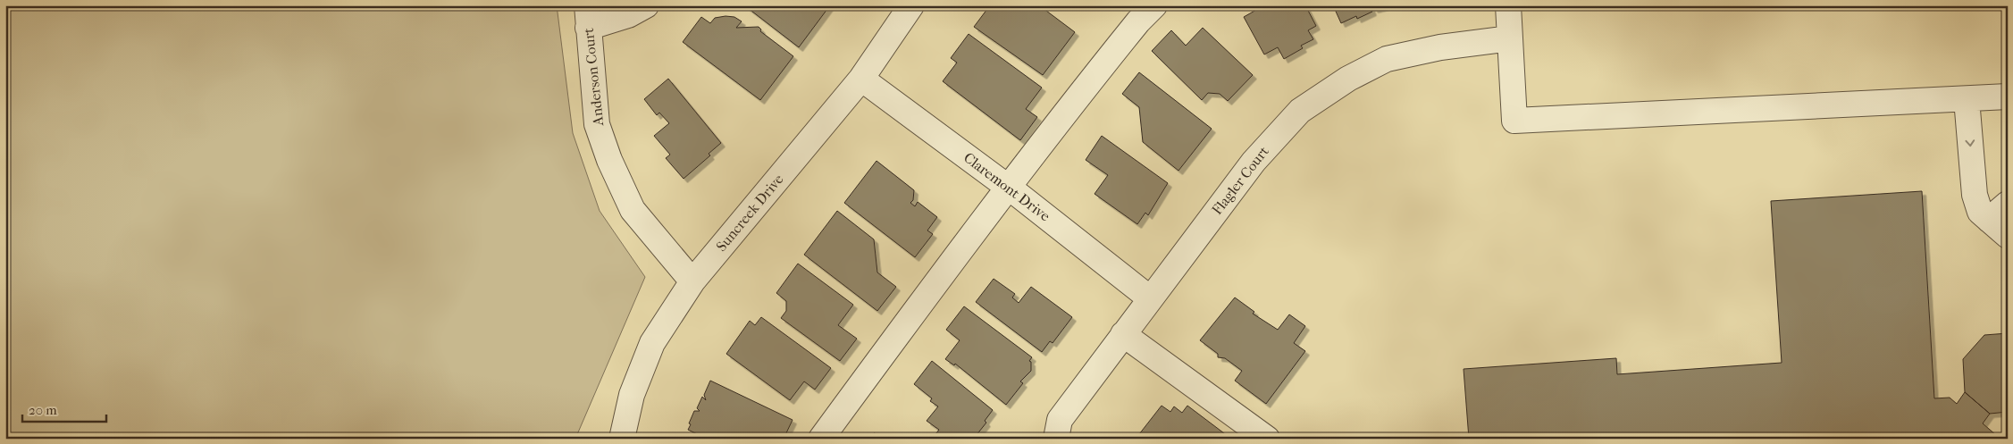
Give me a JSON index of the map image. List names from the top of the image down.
{
  "streets": {
    "street": [
      "Anderson Court",
      "Flagler Court",
      "Claremont Drive",
      "Suncreek Drive"
    ]
  },
  "crossings": [
    ["Anderson Court", "Suncreek Drive"],
    ["Flagler Court", "Claremont Drive"],
    ["Claremont Drive", "Suncreek Drive"]
  ],
  "scale_bar": "20 m"
}
